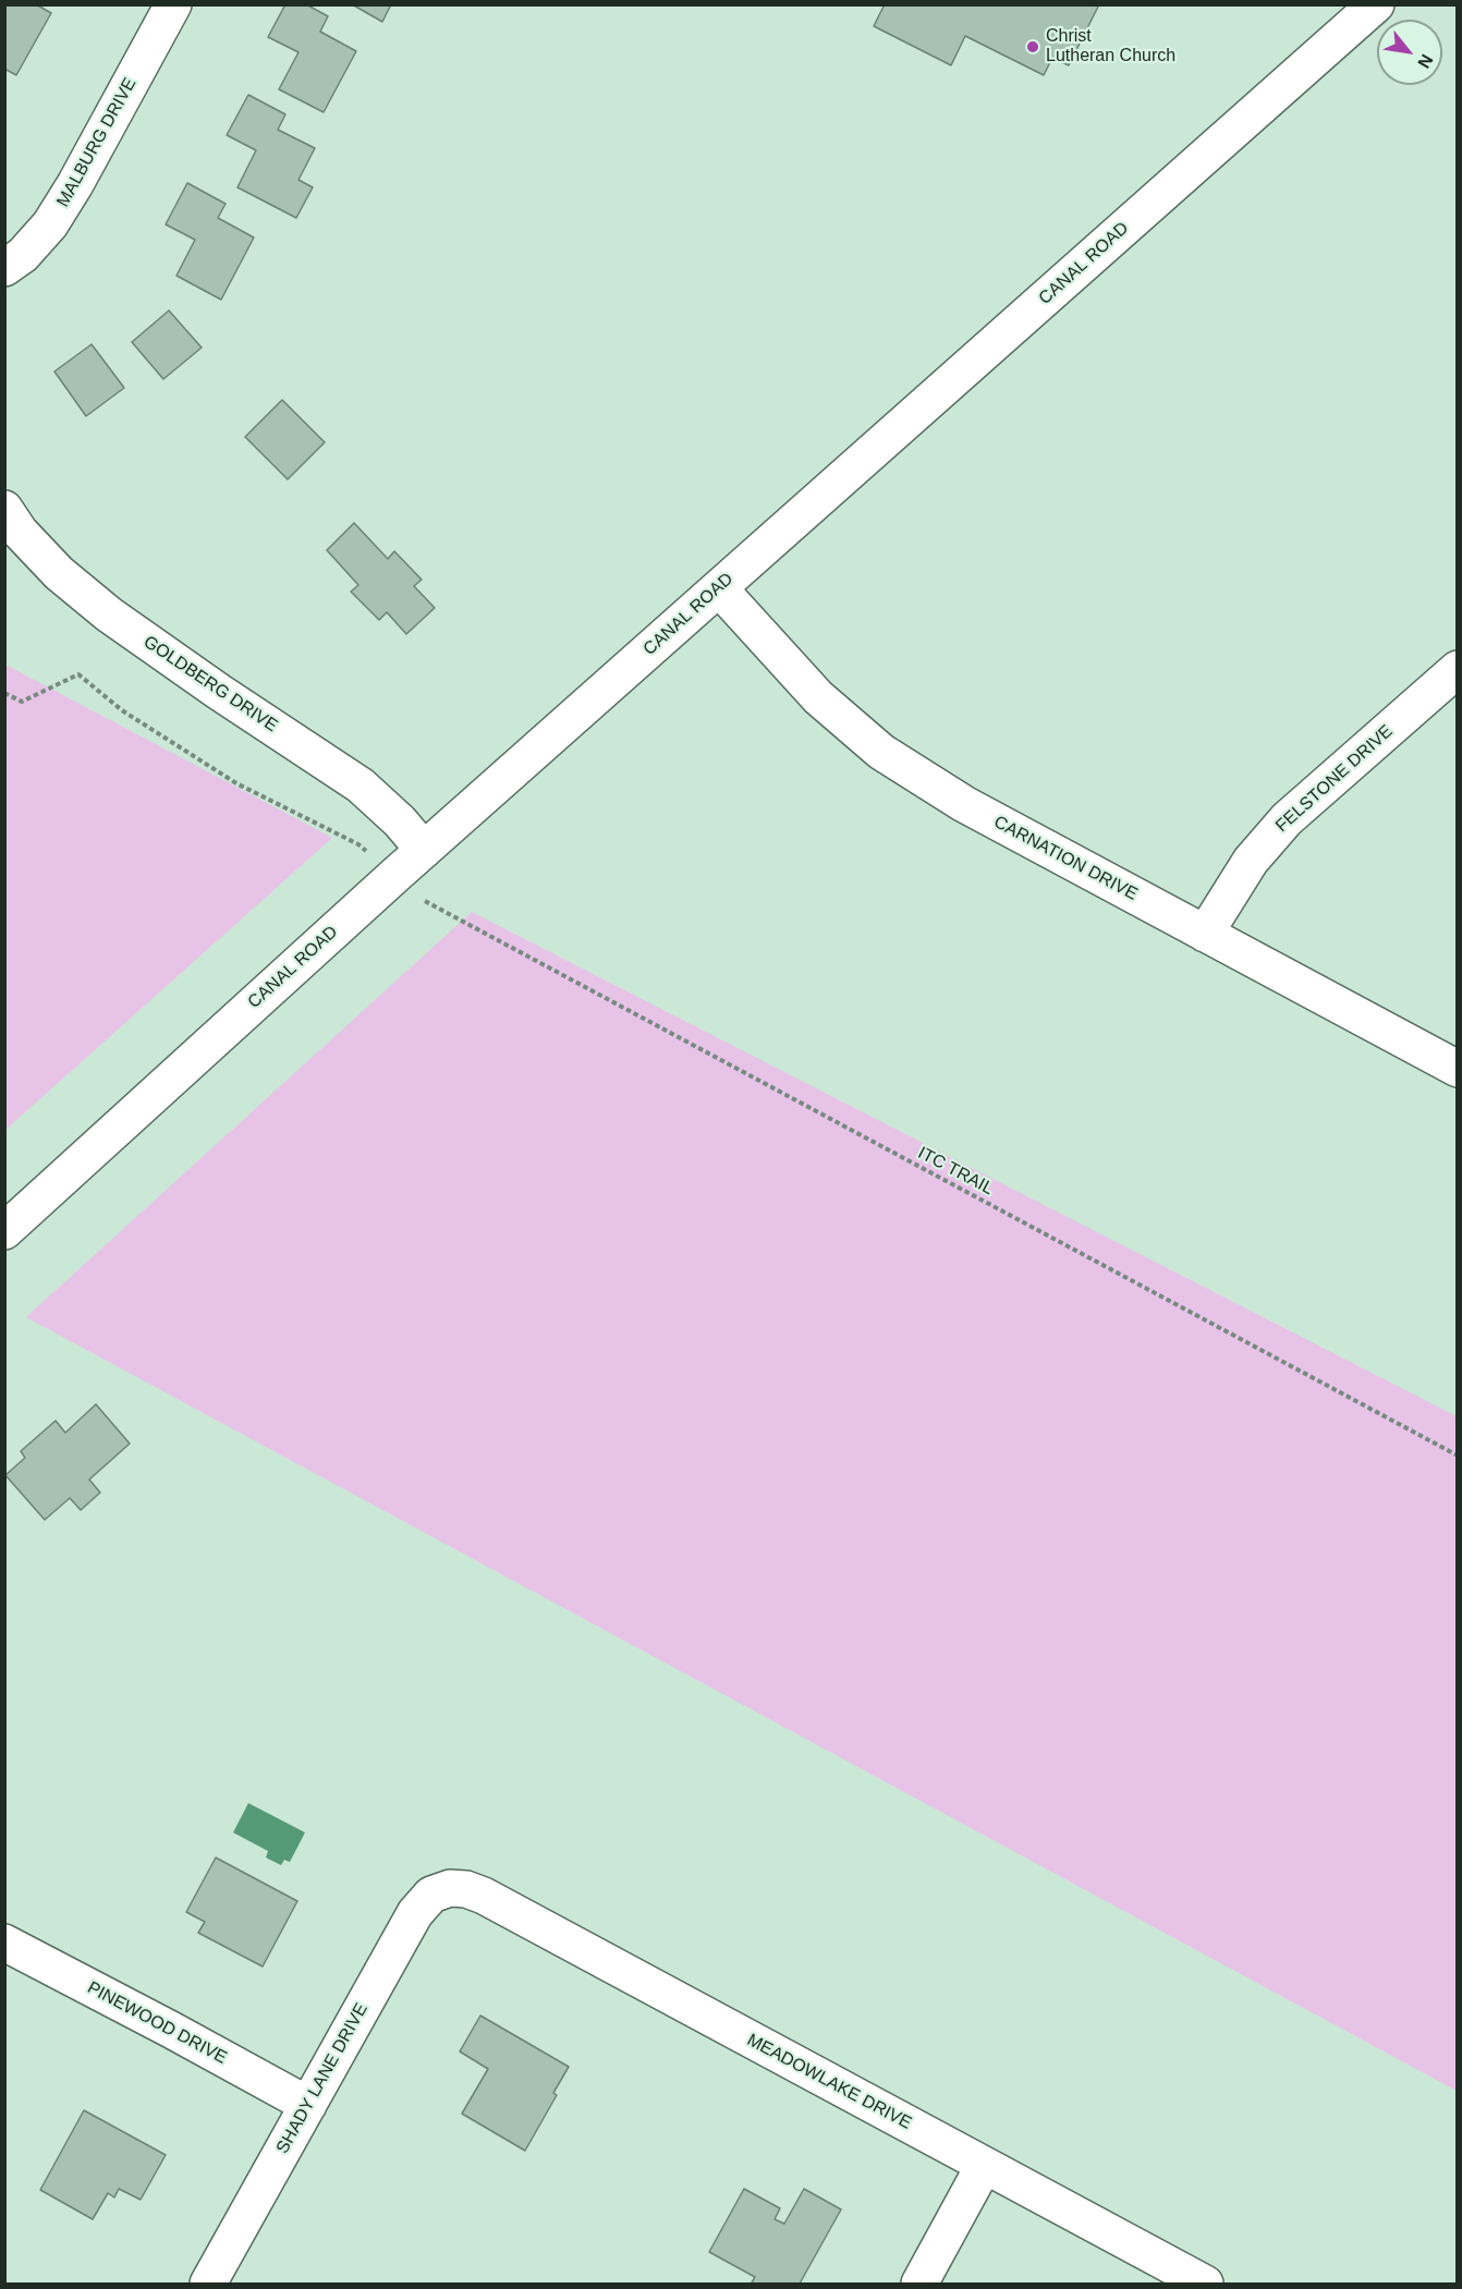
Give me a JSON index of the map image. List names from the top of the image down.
{
  "streets": {
    "street": [
      "MALBURG DRIVE",
      "CANAL ROAD",
      "GOLDBERG DRIVE",
      "FELSTONE DRIVE",
      "CARNATION DRIVE",
      "PINEWOOD DRIVE",
      "SHADY LANE DRIVE",
      "MEADOWLAKE DRIVE"
    ],
    "path": ["ITC TRAIL"]
  },
  "crossings": [
    ["CANAL ROAD", "GOLDBERG DRIVE"],
    ["CANAL ROAD", "CARNATION DRIVE"],
    ["FELSTONE DRIVE", "CARNATION DRIVE"],
    ["PINEWOOD DRIVE", "SHADY LANE DRIVE"],
    ["SHADY LANE DRIVE", "MEADOWLAKE DRIVE"]
  ],
  "places": ["Christ Lutheran Church"],
  "north": "bottom right"
}
